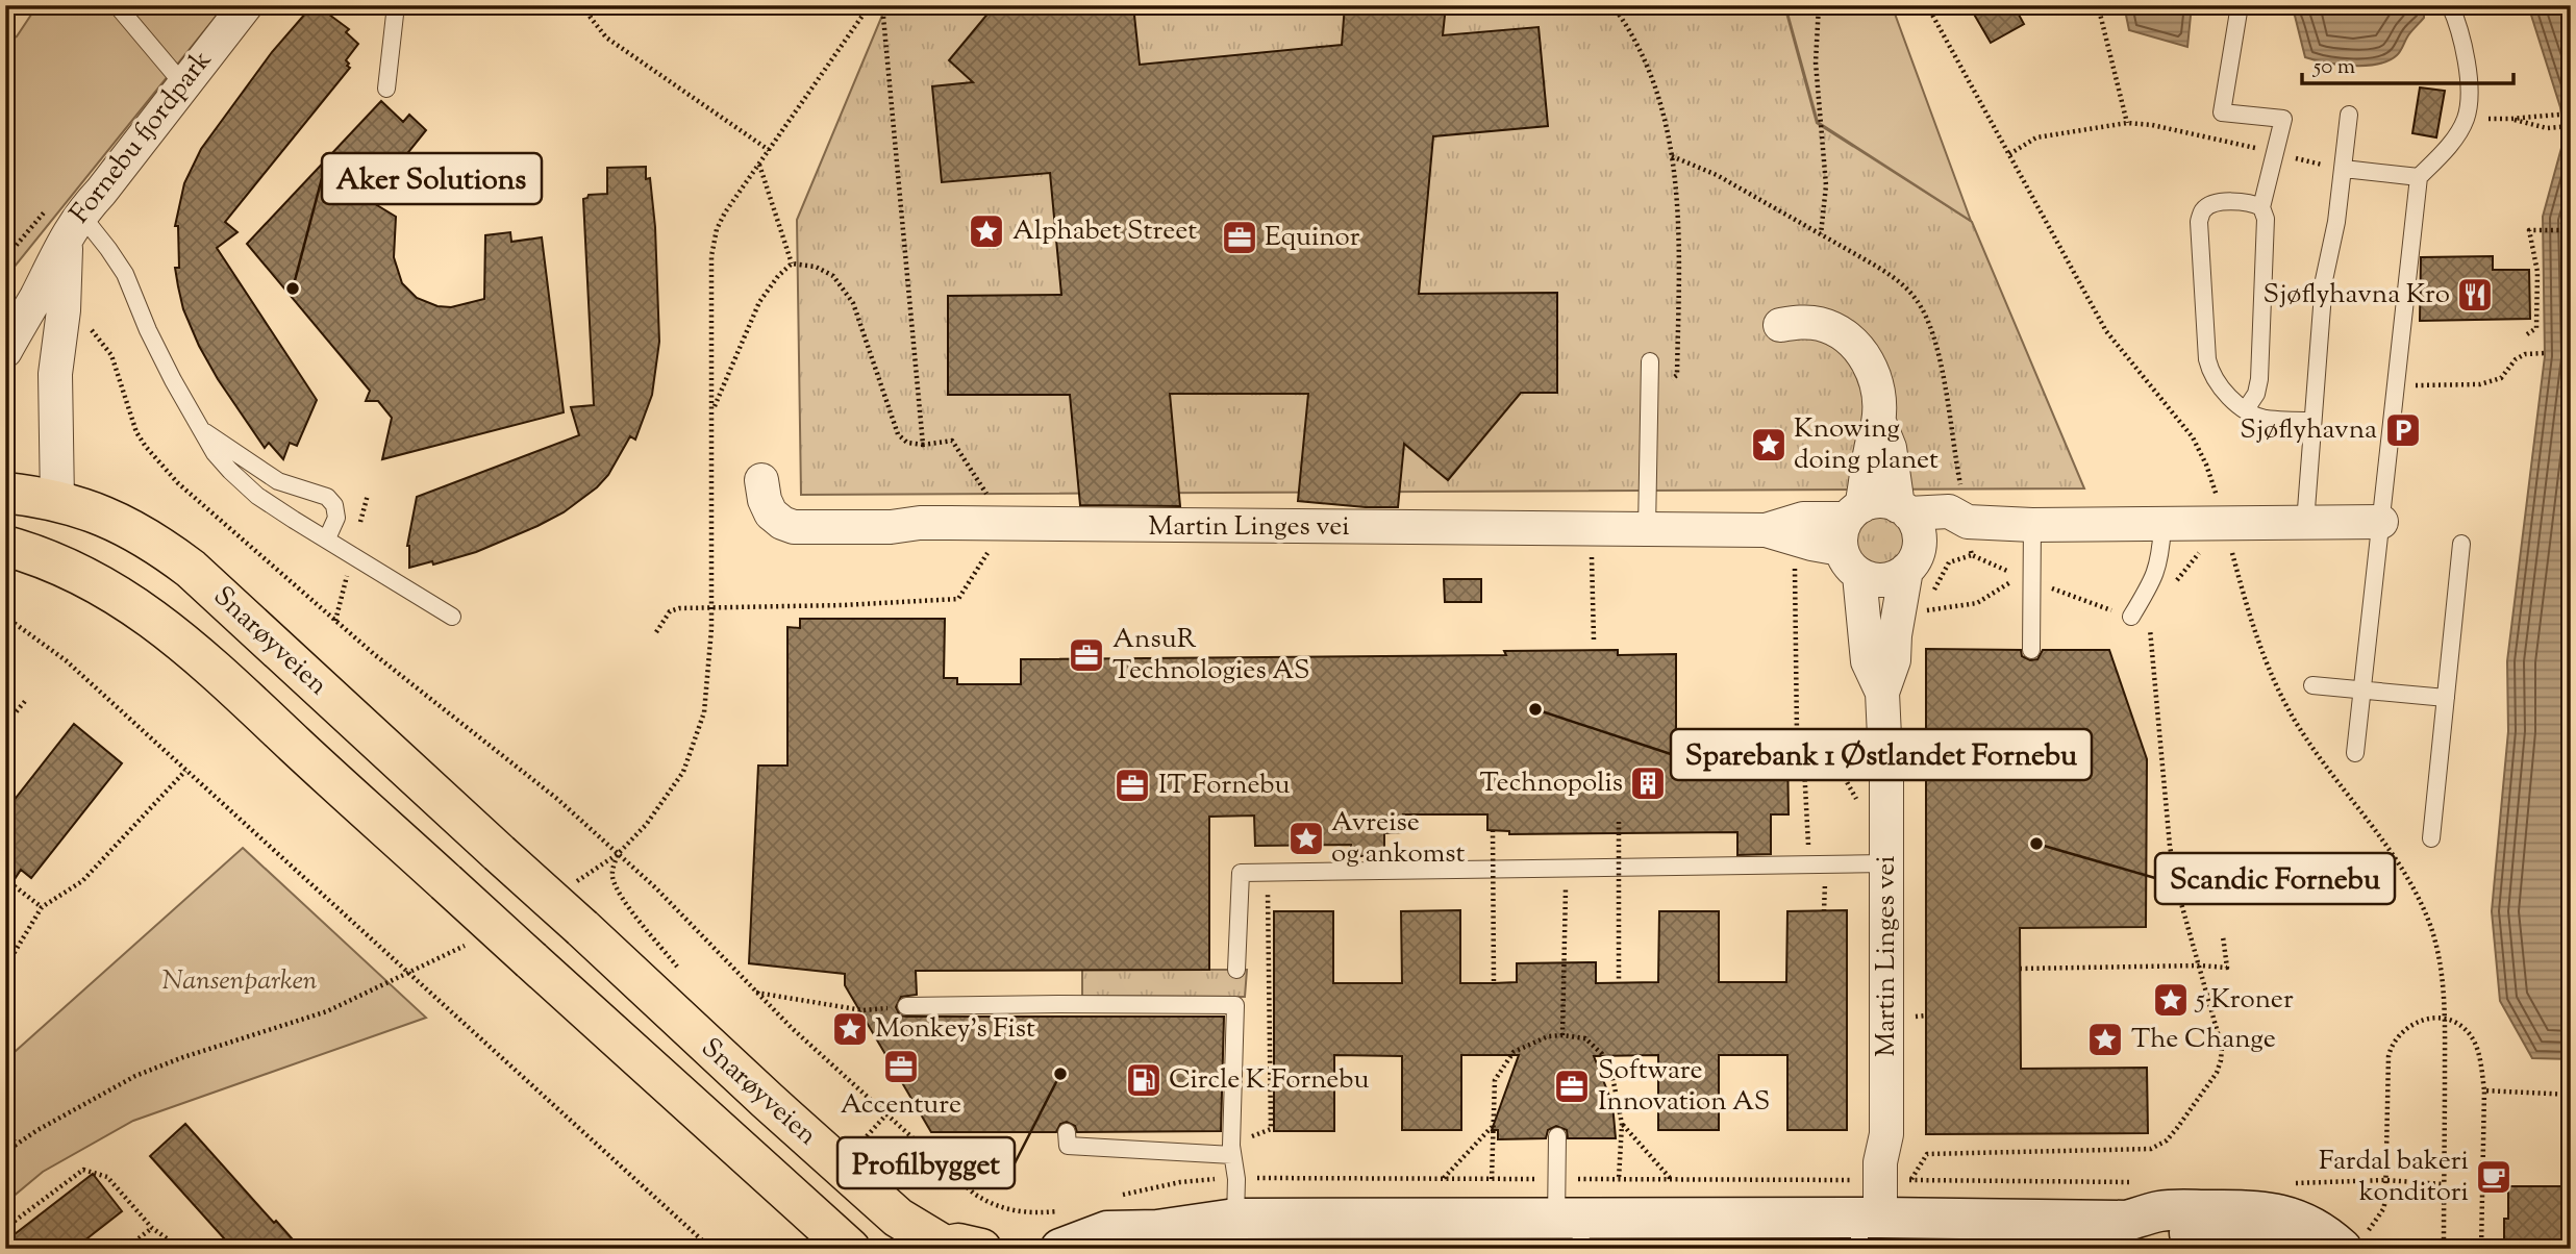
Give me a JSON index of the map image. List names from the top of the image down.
{
  "streets": {
    "main road": ["Snarøyveien"],
    "street": ["Fornebu fjordpark", "Martin Linges vei"]
  },
  "crossings": [
    ["Fornebu fjordpark", "Snarøyveien"]
  ],
  "parks": ["Nansenparken"],
  "places": {
    "place": [
      "Alphabet Street",
      "Knowing doing planet",
      "Avreise og ankomst",
      "5 Kroner",
      "Monkey’s Fist",
      "The Change"
    ],
    "office": [
      "Equinor",
      "AnsuR Technologies AS",
      "IT Fornebu",
      "Accenture",
      "Software Innovation AS"
    ],
    "other": [
      "Aker Solutions",
      "Sparebank 1 Østlandet Fornebu",
      "Scandic Fornebu",
      "Profilbygget"
    ],
    "restaurant": ["Sjøflyhavna Kro"],
    "parking": ["Sjøflyhavna"],
    "building": ["Technopolis"],
    "fuel station": ["Circle K Fornebu"],
    "cafe": ["Fardal bakeri konditori"]
  },
  "scale_bar": "50 m"
}
